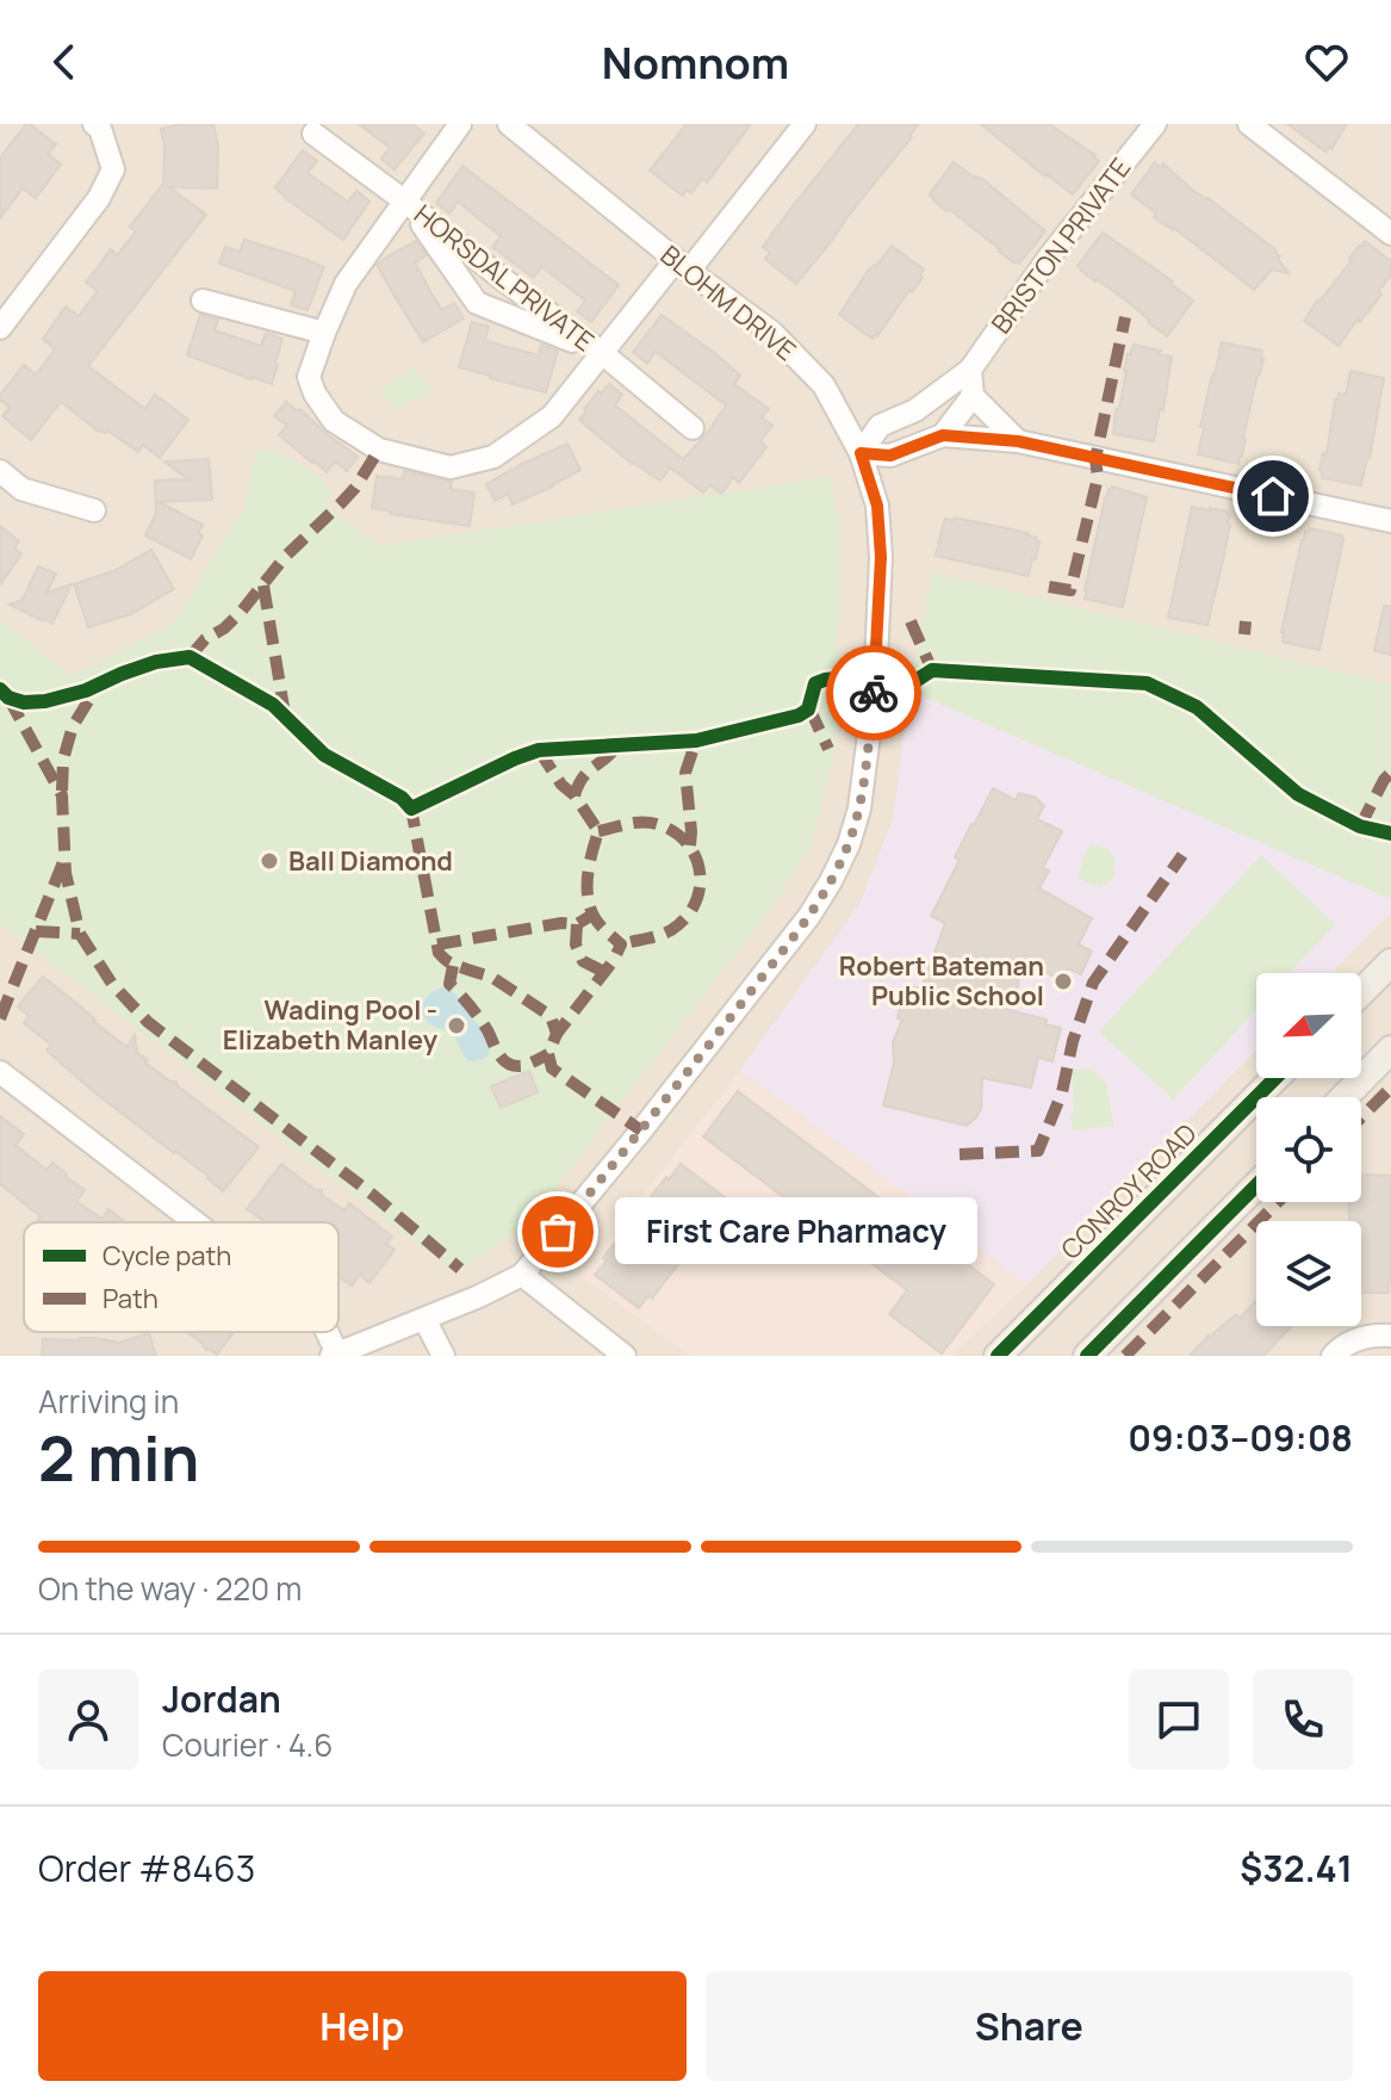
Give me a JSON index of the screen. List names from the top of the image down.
{
  "streets": {
    "main road": ["CONROY ROAD"],
    "street": ["BRISTON PRIVATE", "HORSDAL PRIVATE", "BLOHM DRIVE"]
  },
  "crossings": [
    ["BRISTON PRIVATE", "BLOHM DRIVE"]
  ],
  "places": [
    "Ball Diamond",
    "Robert Bateman Public School",
    "Wading Pool - Elizabeth Manley",
    "First Care Pharmacy"
  ],
  "legend": ["Cycle path", "Path"],
  "north": "bottom left",
  "page": {
    "header": "Nomnom",
    "bubble": "First Care Pharmacy",
    "heading": ["2 min", "Arriving in", "09:03–09:08"],
    "panel": [
      "Jordan",
      "Courier · 4.6",
      "Order #8463",
      "$32.41"
    ],
    "bar": "On the way · 220 m",
    "buttons": ["Help", "Share"]
  }
}
